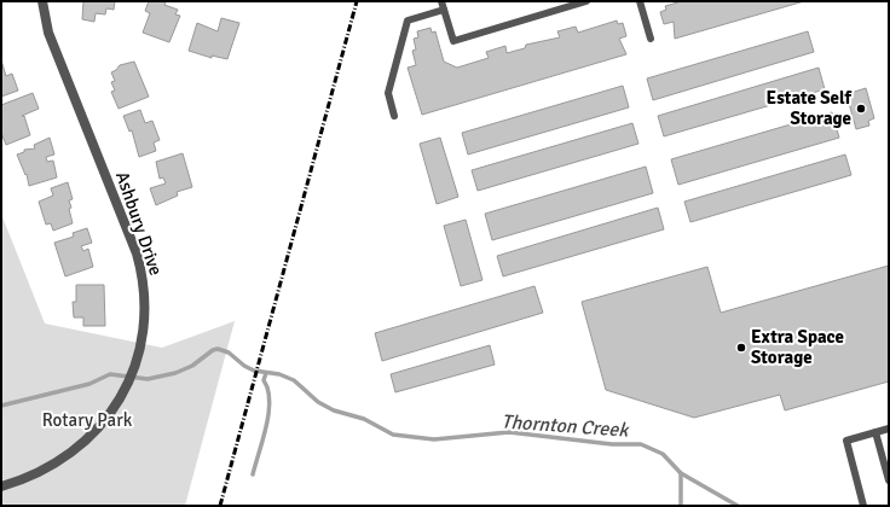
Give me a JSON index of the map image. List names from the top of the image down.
{
  "streets": {
    "street": ["Ashbury Drive"]
  },
  "water": ["Thornton Creek"],
  "parks": ["Rotary Park"],
  "places": ["Estate Self Storage", "Extra Space Storage"]
}
